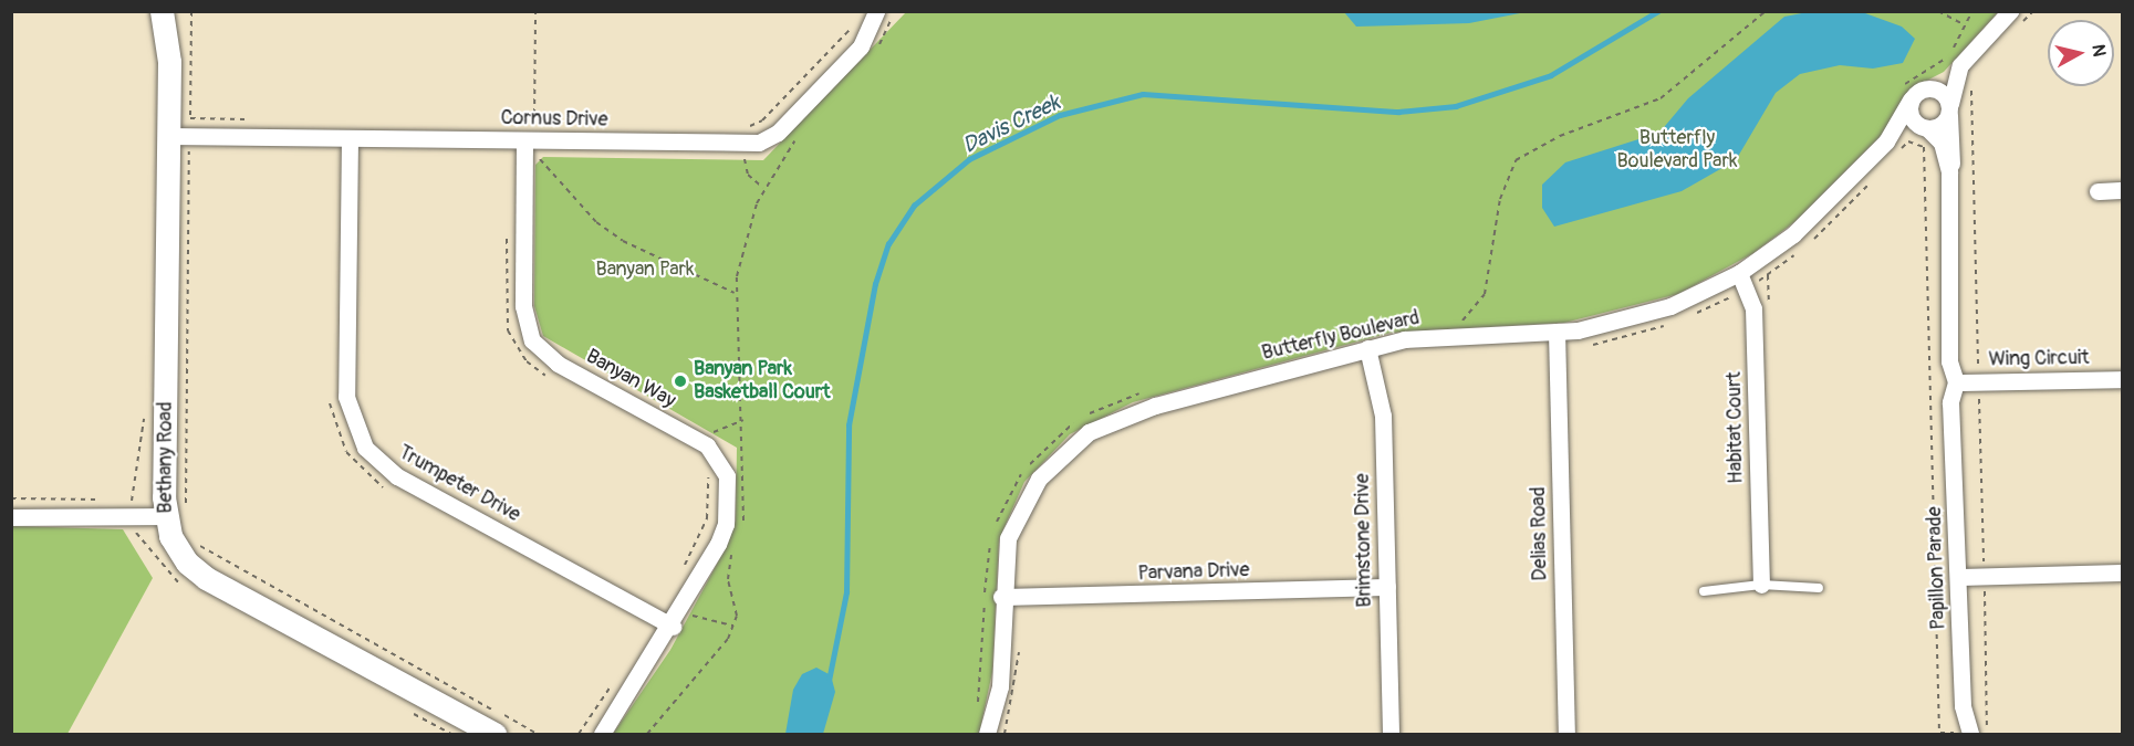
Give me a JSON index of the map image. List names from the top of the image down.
{
  "streets": {
    "street": [
      "Cornus Drive",
      "Butterfly Boulevard",
      "Wing Circuit",
      "Banyan Way",
      "Habitat Court",
      "Bethany Road",
      "Trumpeter Drive",
      "Delias Road",
      "Brimstone Drive",
      "Papillon Parade",
      "Parvana Drive"
    ]
  },
  "crossings": [
    ["Cornus Drive", "Banyan Way"],
    ["Cornus Drive", "Bethany Road"],
    ["Cornus Drive", "Trumpeter Drive"],
    ["Butterfly Boulevard", "Habitat Court"],
    ["Butterfly Boulevard", "Delias Road"],
    ["Butterfly Boulevard", "Brimstone Drive"],
    ["Butterfly Boulevard", "Papillon Parade"],
    ["Butterfly Boulevard", "Parvana Drive"],
    ["Wing Circuit", "Papillon Parade"],
    ["Banyan Way", "Trumpeter Drive"],
    ["Brimstone Drive", "Parvana Drive"]
  ],
  "water": ["Davis Creek"],
  "parks": ["Butterfly Boulevard Park", "Banyan Park"],
  "places": ["Banyan Park Basketball Court"],
  "north": "right"
}
